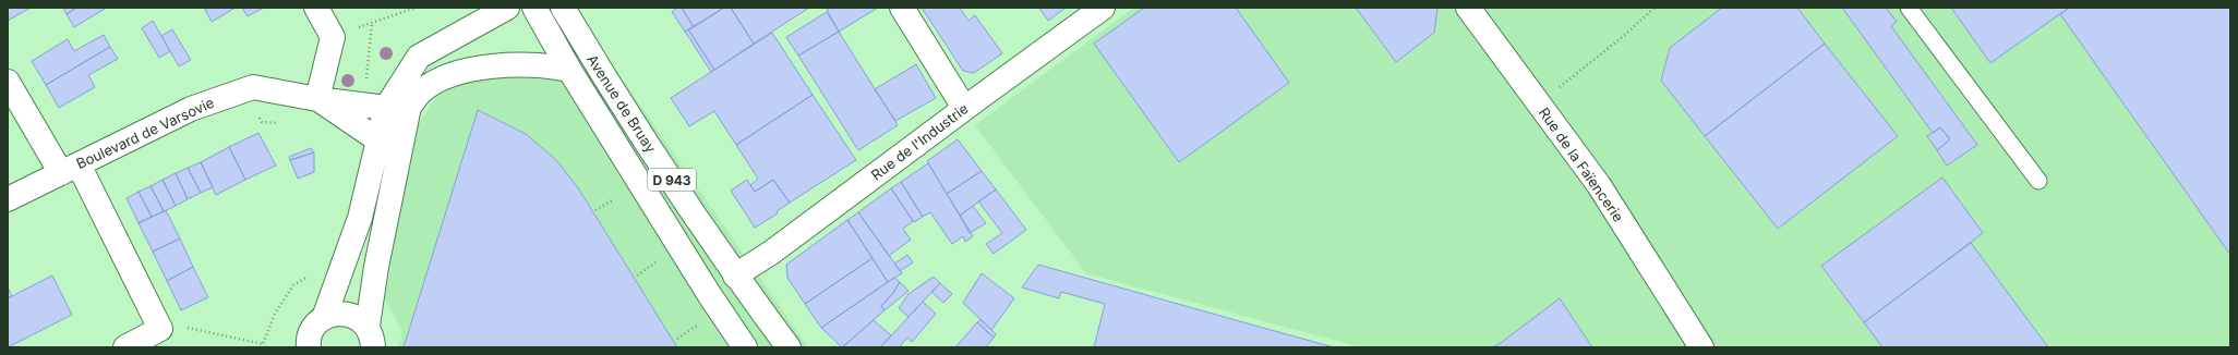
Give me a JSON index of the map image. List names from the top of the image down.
{
  "streets": {
    "street": [
      "Avenue de Bruay",
      "Boulevard de Varsovie",
      "Rue de l'Industrie",
      "Rue de la Faïencerie",
      "D 943"
    ]
  },
  "crossings": [
    ["Avenue de Bruay", "Rue de l'Industrie"]
  ]
}
